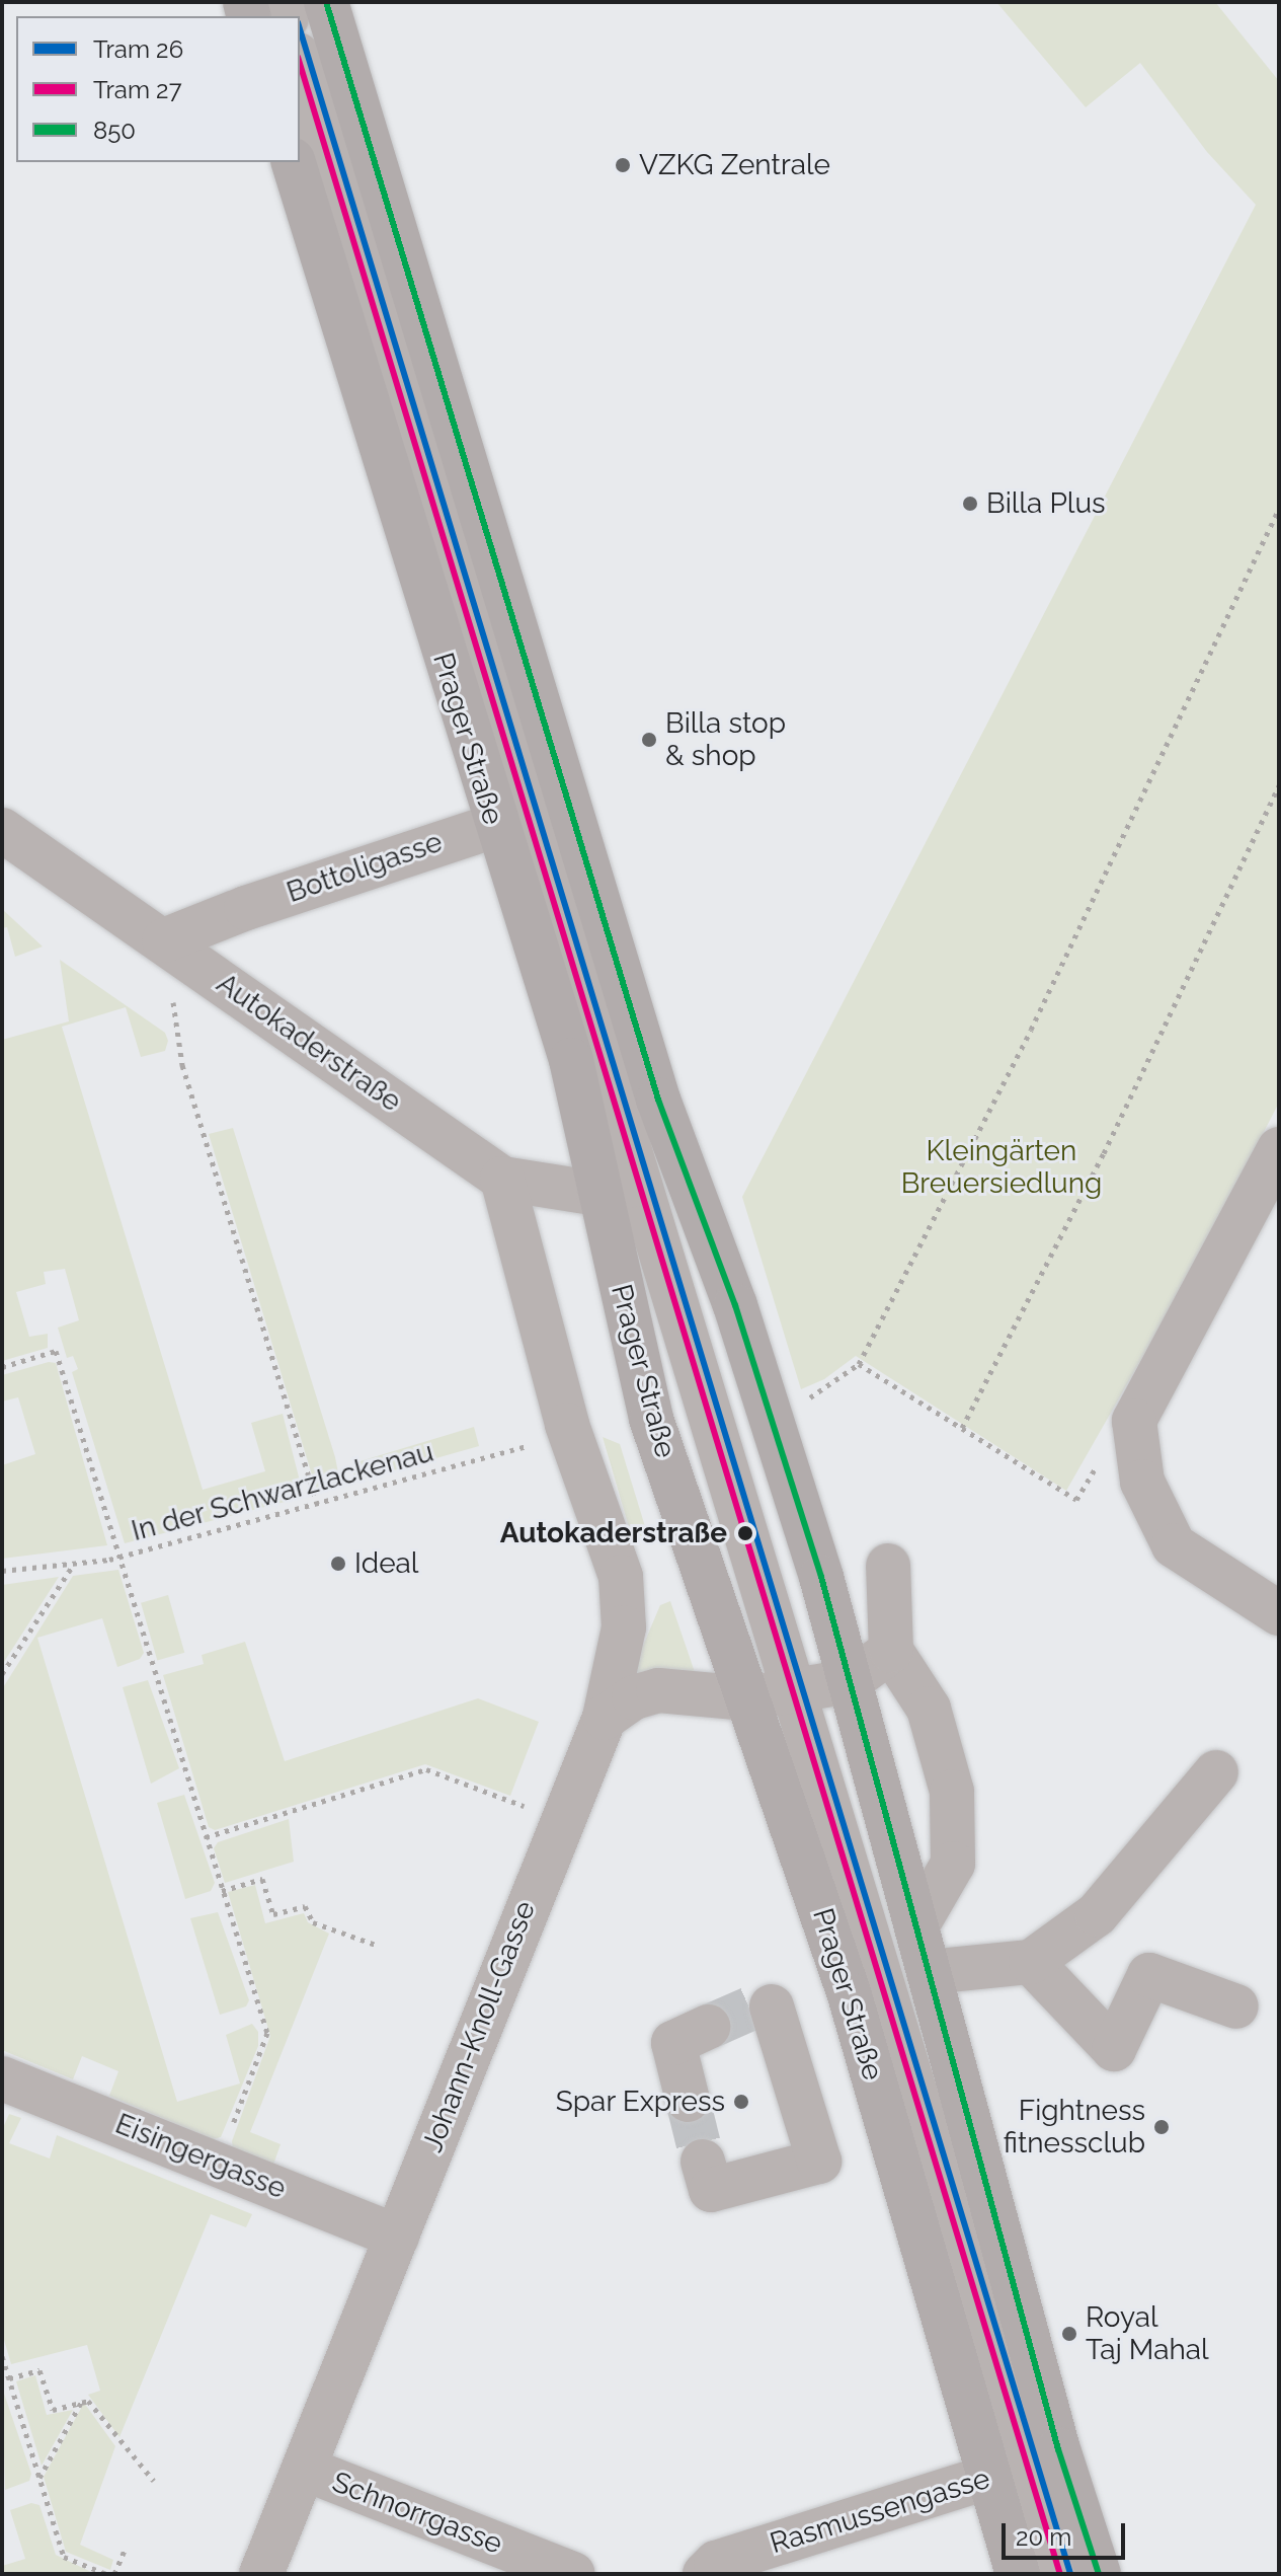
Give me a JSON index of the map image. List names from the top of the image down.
{
  "streets": {
    "main road": ["Prager Straße"],
    "street": [
      "Bottoligasse",
      "Autokaderstraße",
      "Johann-Knoll-Gasse",
      "Eisingergasse",
      "Rasmussengasse",
      "Schnorrgasse"
    ],
    "path": ["In der Schwarzlackenau"]
  },
  "crossings": [
    ["Prager Straße", "Bottoligasse"],
    ["Prager Straße", "Autokaderstraße"],
    ["Prager Straße", "Rasmussengasse"],
    ["Bottoligasse", "Autokaderstraße"],
    ["Johann-Knoll-Gasse", "Eisingergasse"],
    ["Johann-Knoll-Gasse", "Schnorrgasse"]
  ],
  "parks": ["Kleingärten Breuersiedlung"],
  "places": [
    "VZKG Zentrale",
    "Billa Plus",
    "Billa stop & shop",
    "Autokaderstraße",
    "Ideal",
    "Spar Express",
    "Fightness fitnessclub",
    "Royal Taj Mahal"
  ],
  "lines": ["transit line 850", "tram line 26", "tram line 27"],
  "legend": ["Tram 26", "Tram 27", "850"],
  "scale_bar": "20 m"
}
